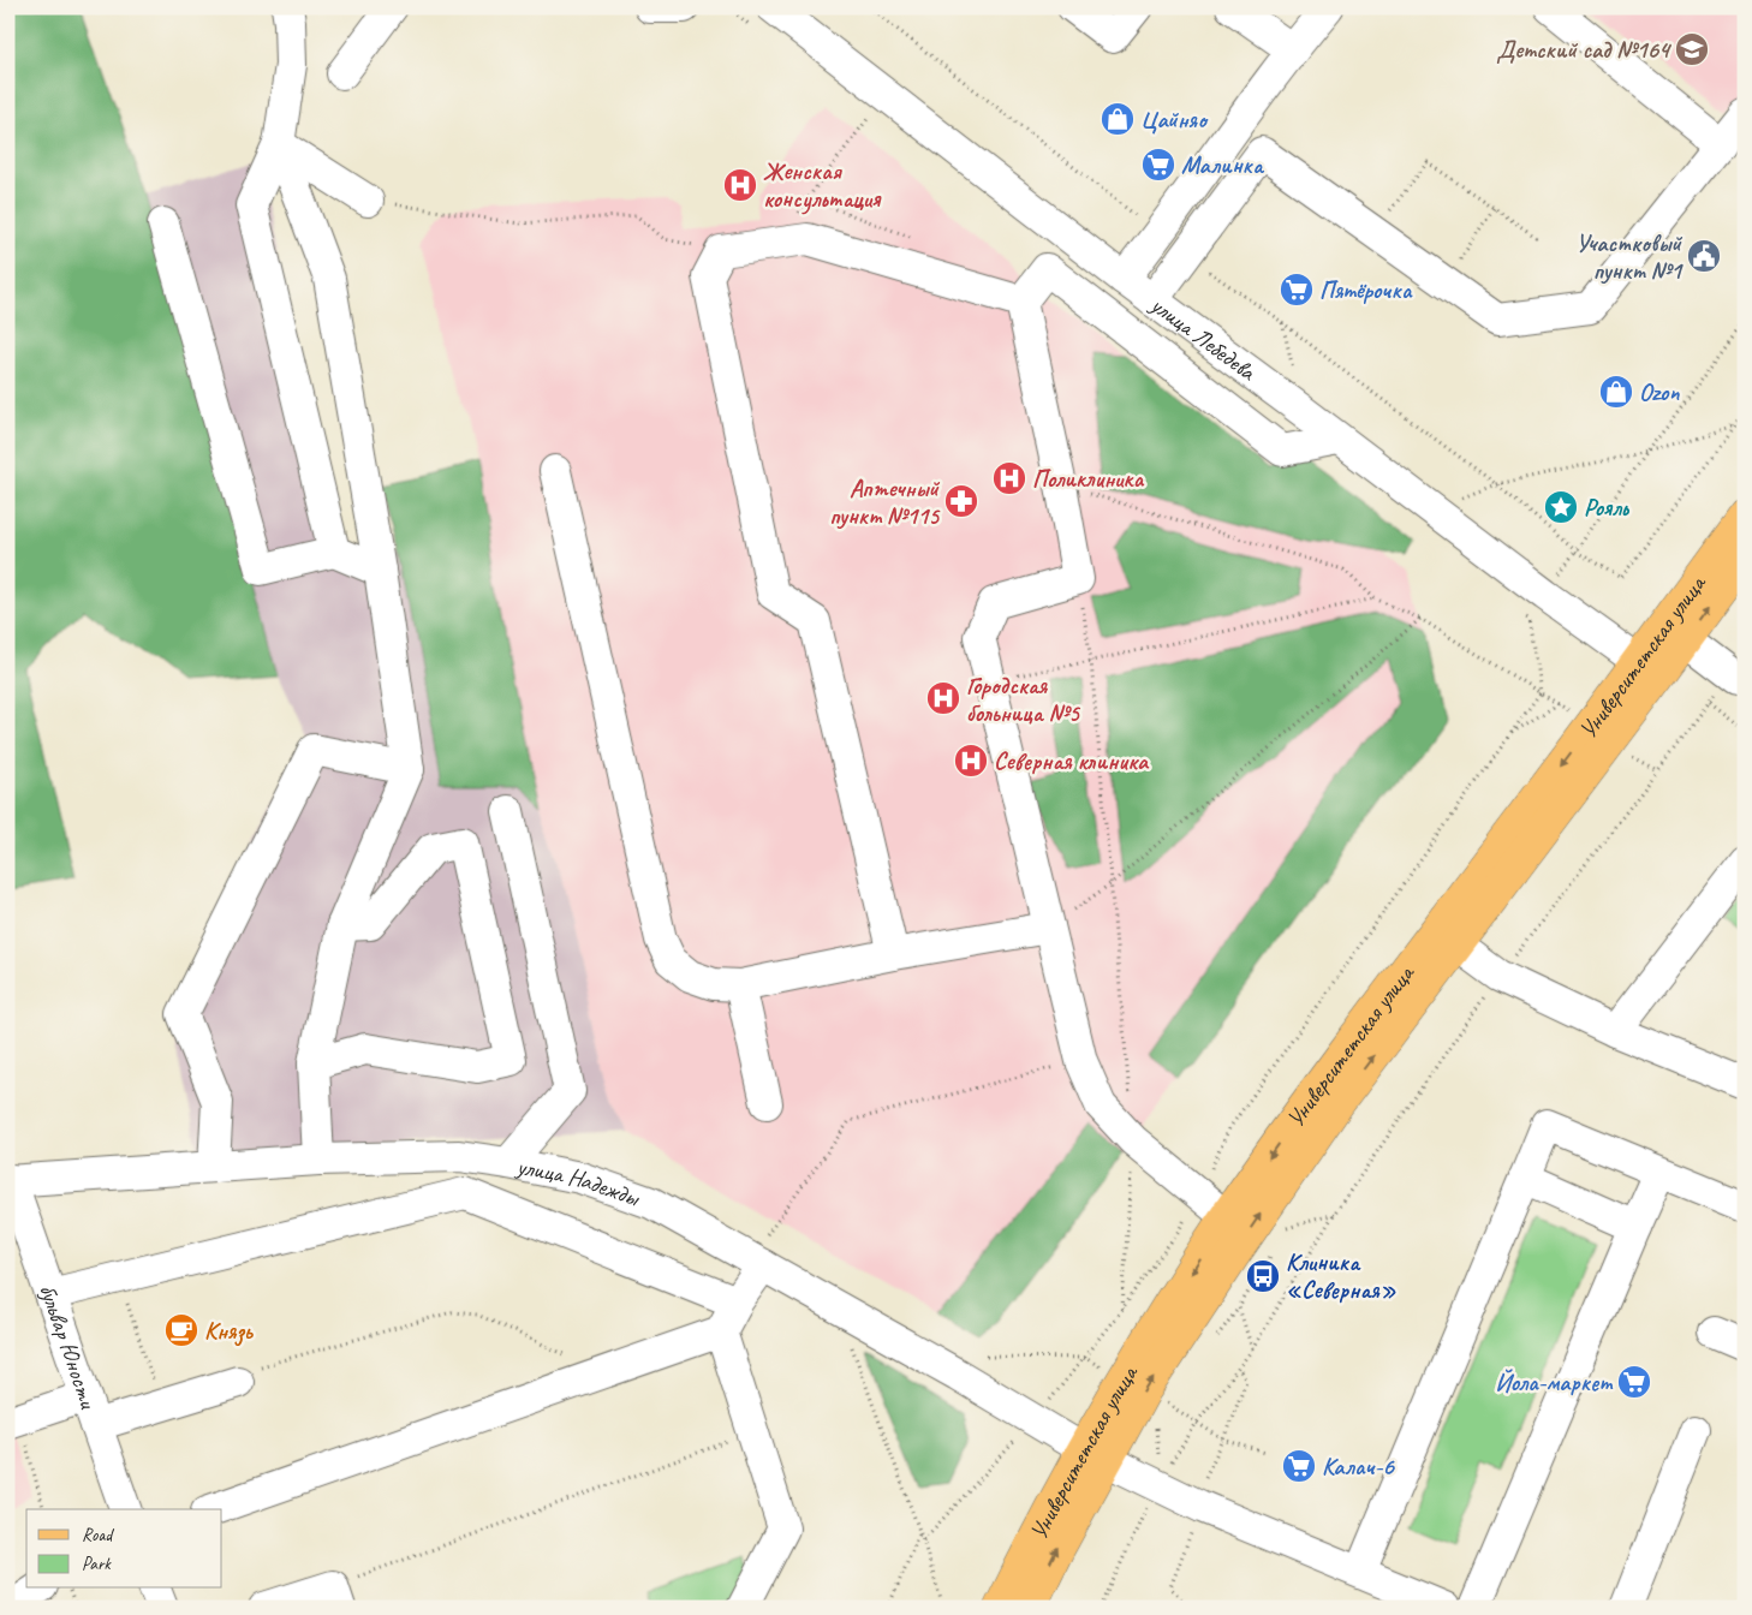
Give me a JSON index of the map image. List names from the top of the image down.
{
  "streets": {
    "main road": ["Университетская улица"],
    "street": ["улица Лебедева", "улица Надежды", "бульвар Юности"]
  },
  "crossings": [
    ["улица Лебедева", "Университетская улица"],
    ["Университетская улица", "улица Надежды"],
    ["улица Надежды", "бульвар Юности"]
  ],
  "places": {
    "school or university": ["Детский сад №164"],
    "shop": ["Цайняо", "Ozon"],
    "supermarket": [
      "Малинка",
      "Пятёрочка",
      "Йола-маркет",
      "Калач-6"
    ],
    "hospital": [
      "Женская консультация",
      "Поликлиника",
      "Городская больница №5",
      "Северная клиника"
    ],
    "public building": ["Участковый пункт №1"],
    "pharmacy": ["Аптечный пункт №115"],
    "place": ["Рояль"],
    "bus stop": ["Клиника «Северная»"],
    "cafe": ["Князь"]
  },
  "legend": ["Road", "Park"]
}
